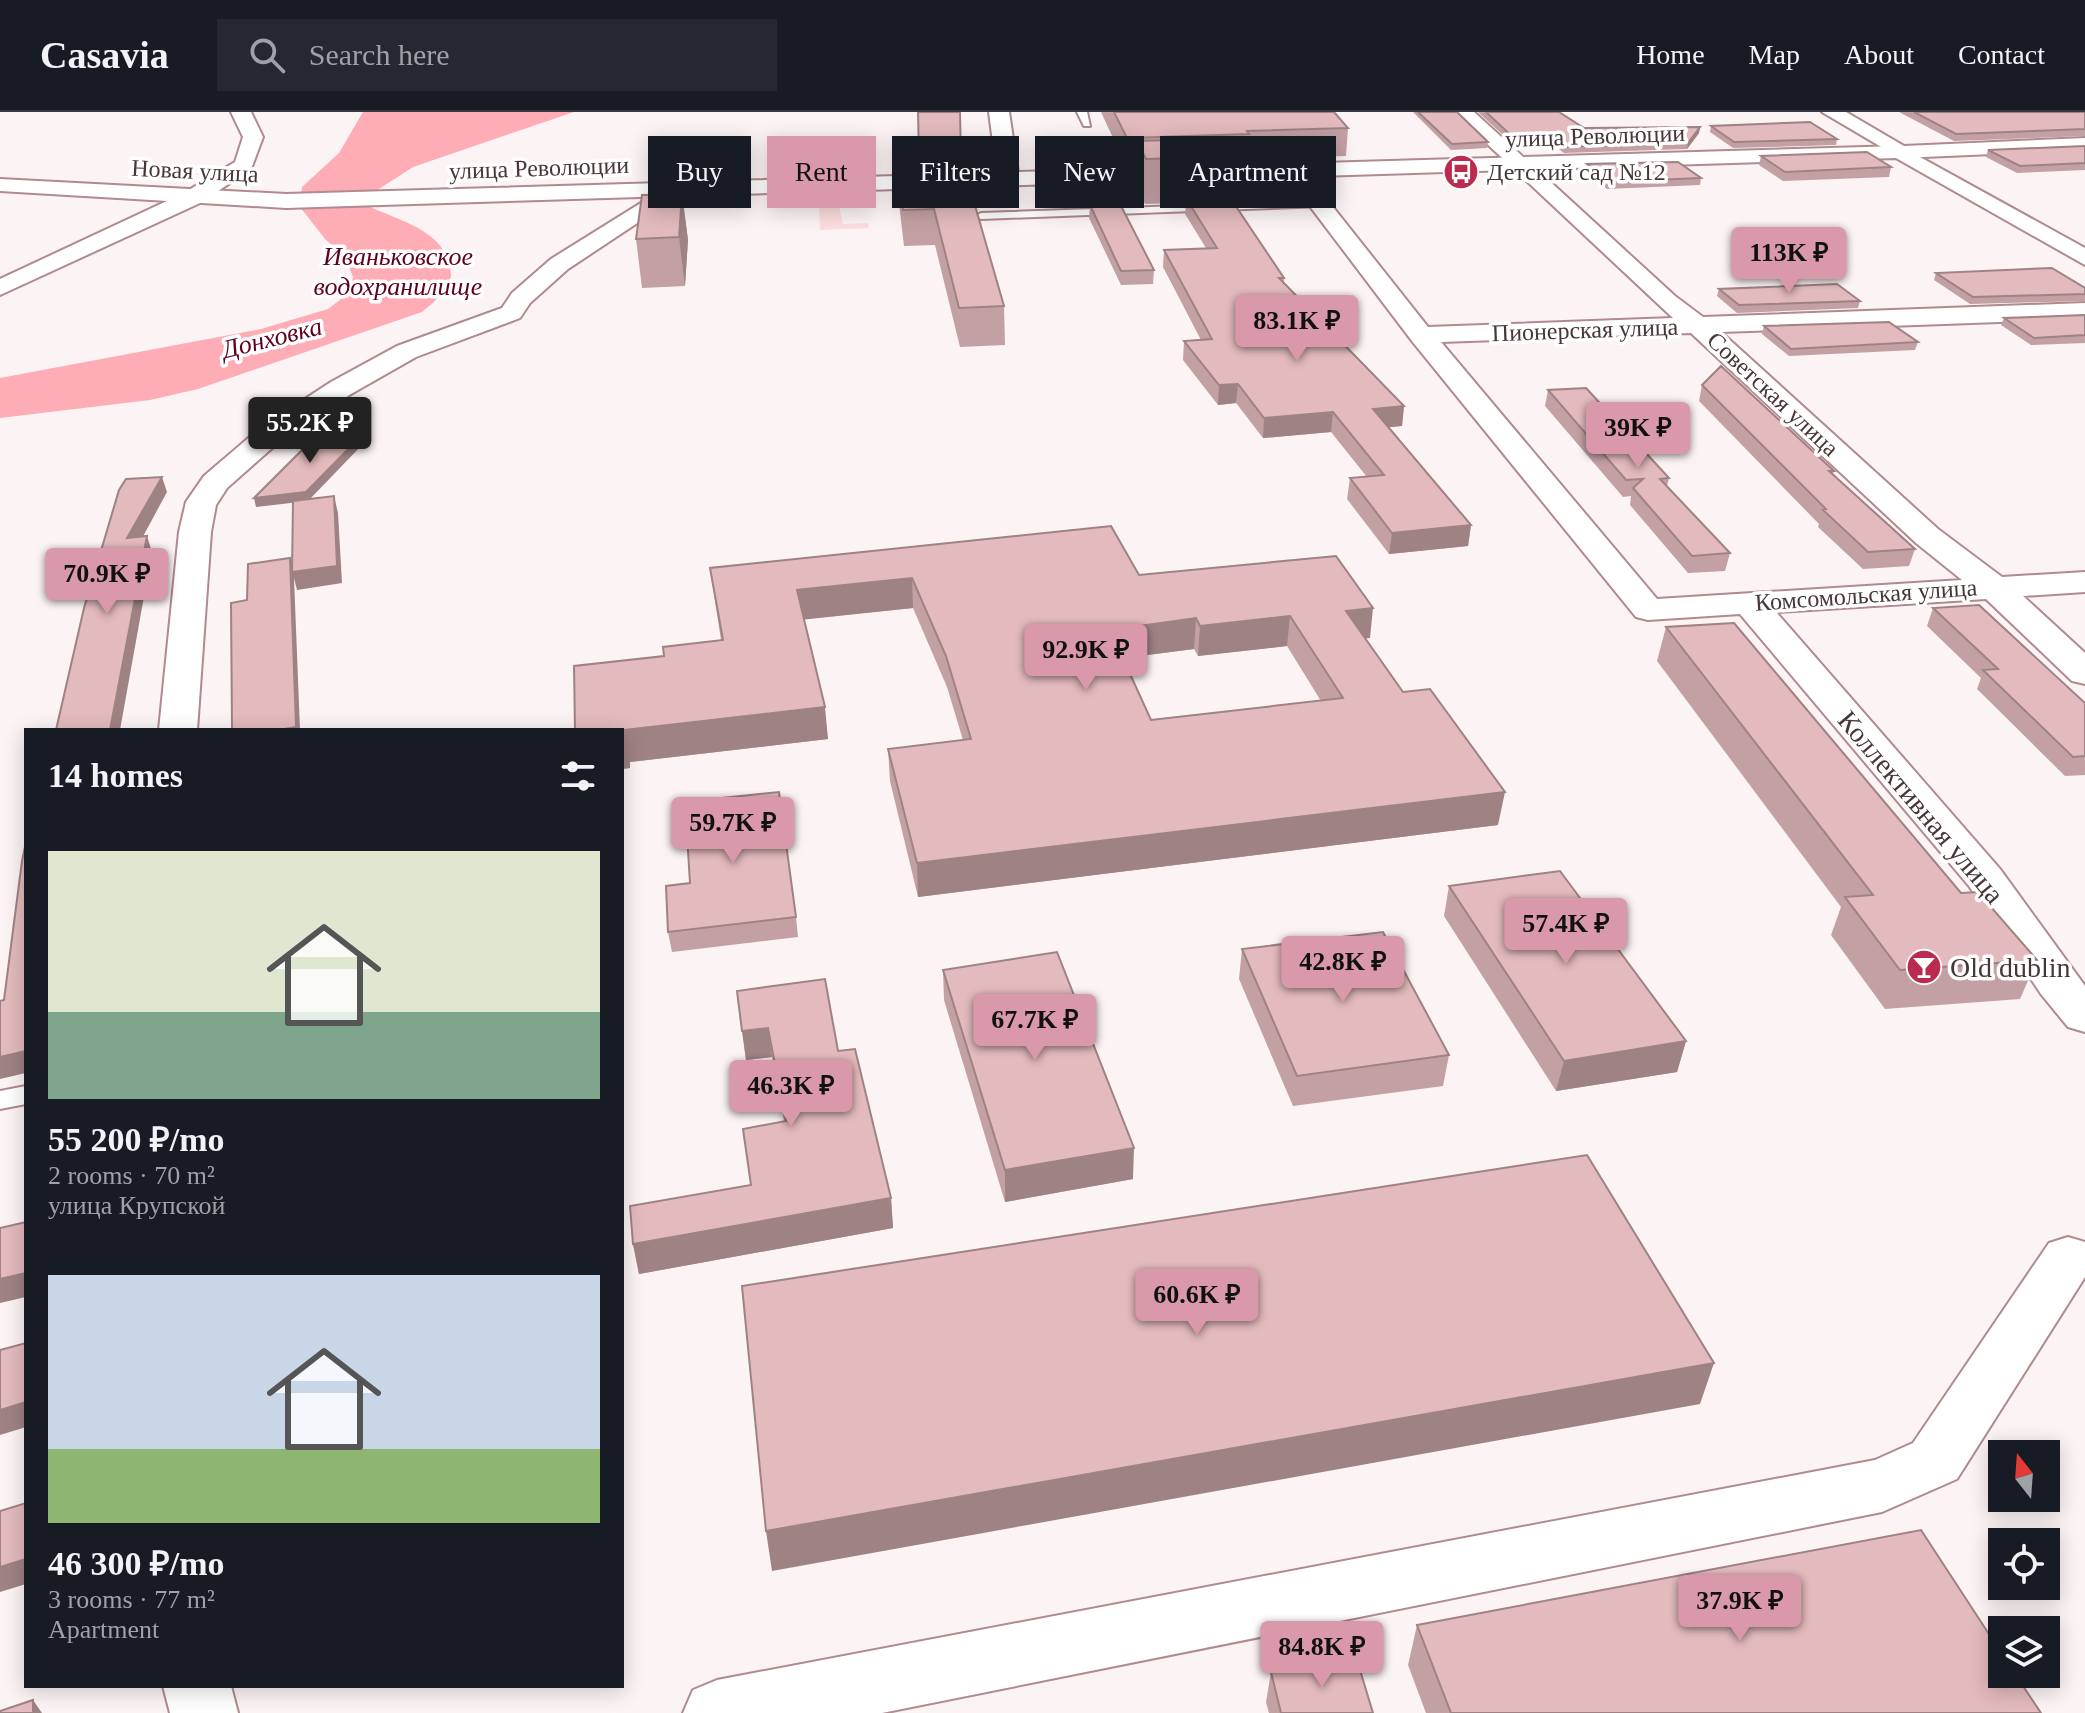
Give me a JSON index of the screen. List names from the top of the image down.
{
  "streets": {
    "street": [
      "улица Революции",
      "Новая улица",
      "Пионерская улица",
      "Советская улица",
      "Комсомольская улица",
      "Коллективная улица"
    ]
  },
  "crossings": [
    ["улица Революции", "Новая улица"],
    ["улица Революции", "Советская улица"],
    ["Пионерская улица", "Советская улица"],
    ["Пионерская улица", "Комсомольская улица"],
    ["Советская улица", "Комсомольская улица"],
    ["Комсомольская улица", "Коллективная улица"]
  ],
  "water": ["Иваньковское водохранилище", "Донховка"],
  "places": {
    "bus stop": ["Детский сад №12"],
    "bar": ["Old dublin"]
  },
  "north": "top",
  "page": {
    "header": "Casavia",
    "search": "Search here",
    "nav": [
      "Home",
      "Map",
      "About",
      "Contact"
    ],
    "chip": [
      "Buy",
      "Rent",
      "Filters",
      "New",
      "Apartment"
    ],
    "price": [
      "113K ₽",
      "83.1K ₽",
      "55.2K ₽",
      "39K ₽",
      "70.9K ₽",
      "92.9K ₽",
      "59.7K ₽",
      "57.4K ₽",
      "42.8K ₽",
      "67.7K ₽",
      "46.3K ₽",
      "60.6K ₽",
      "37.9K ₽",
      "84.8K ₽"
    ],
    "heading": "14 homes",
    "list": [
      {
        "name": "55 200 ₽/mo",
        "note": "2 rooms · 70 m² · улица Крупской"
      },
      {
        "name": "46 300 ₽/mo",
        "note": "3 rooms · 77 m² · Apartment"
      }
    ]
  }
}
